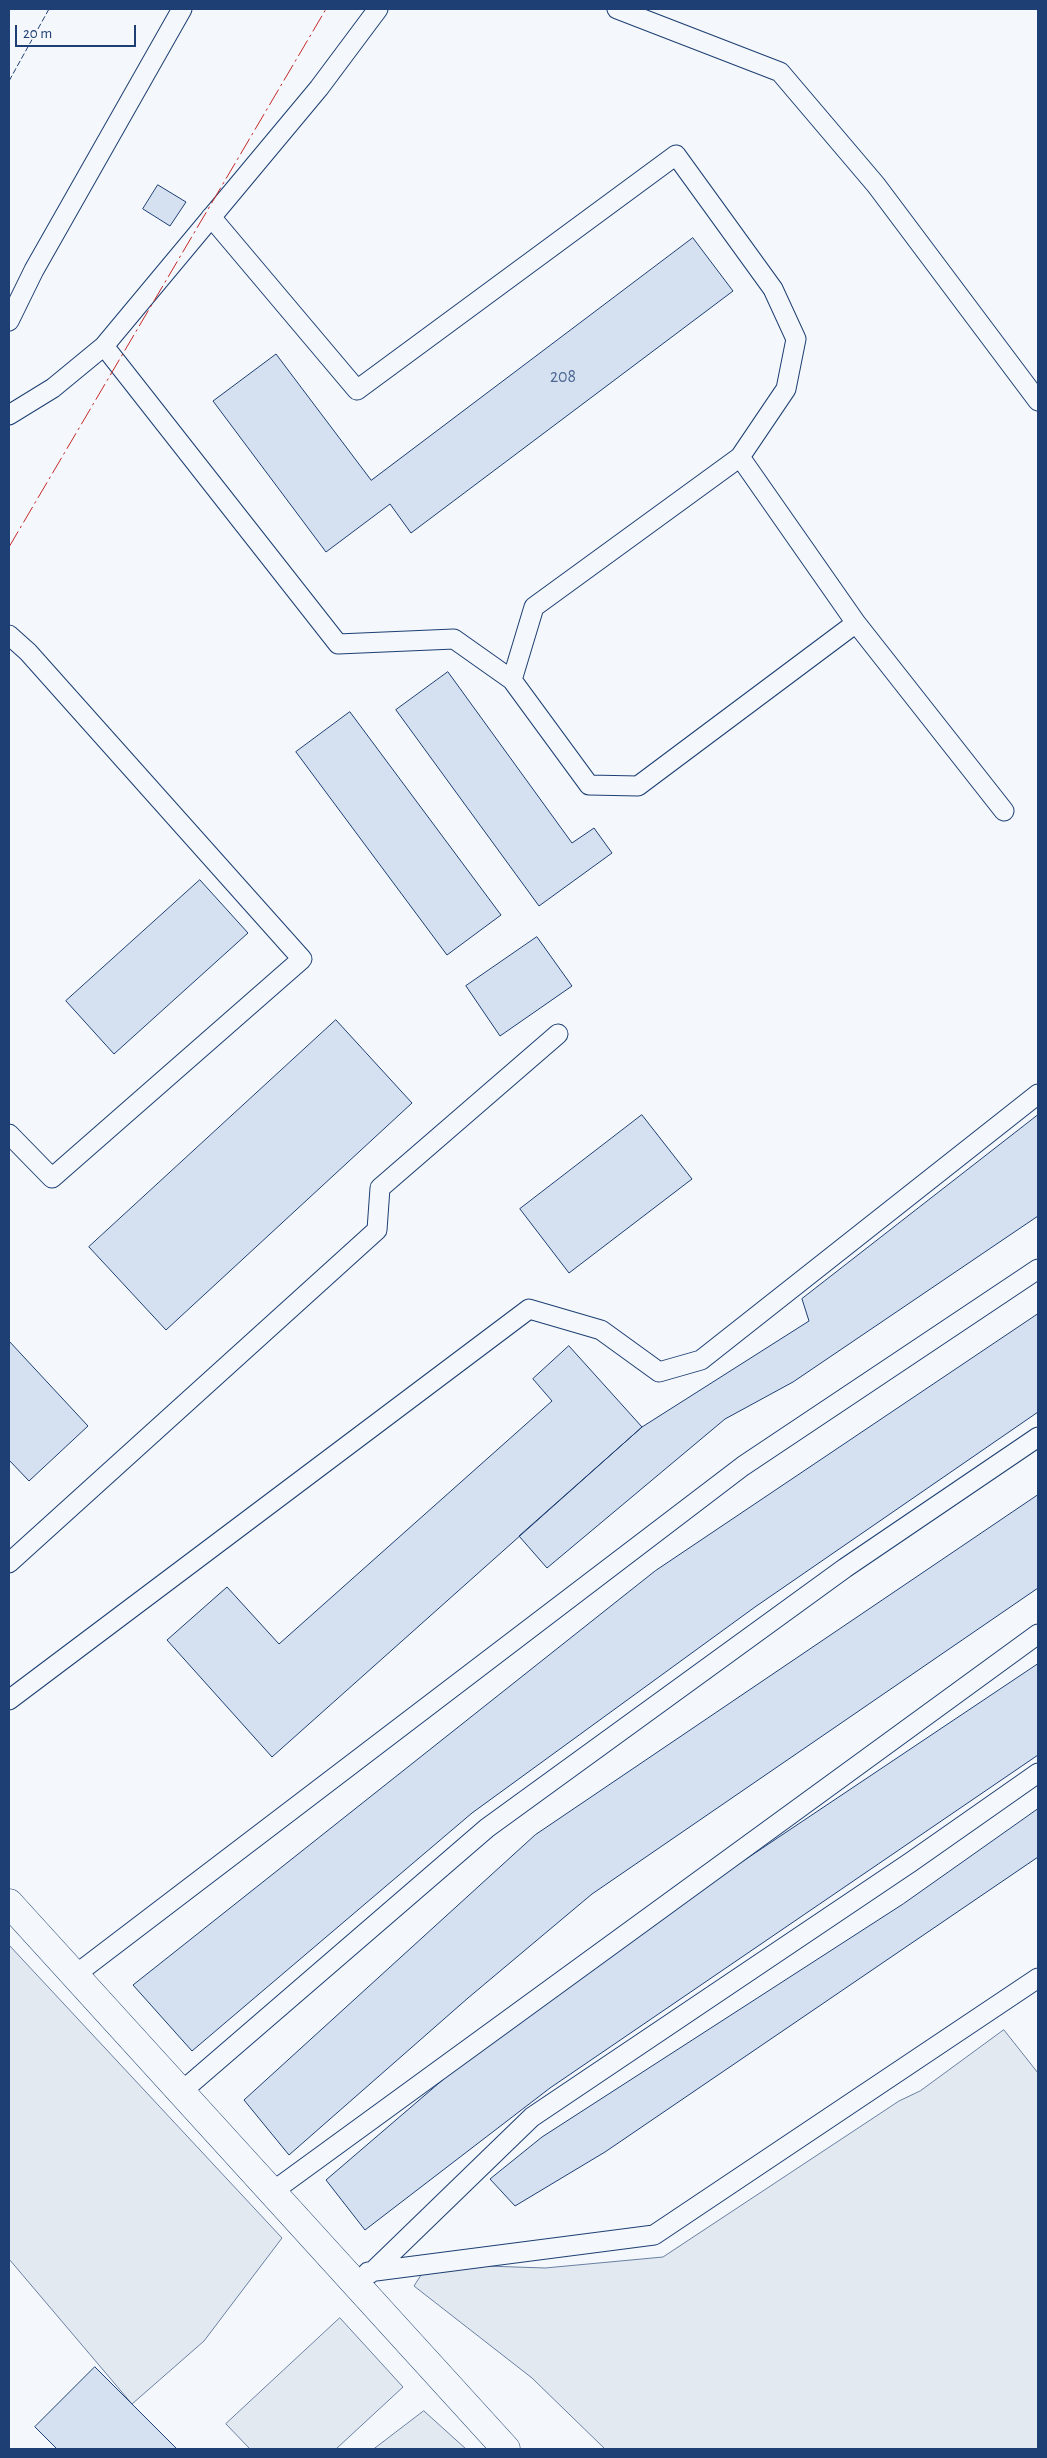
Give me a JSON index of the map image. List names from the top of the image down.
{
  "house_numbers": ["208"],
  "scale_bar": "20 m"
}
